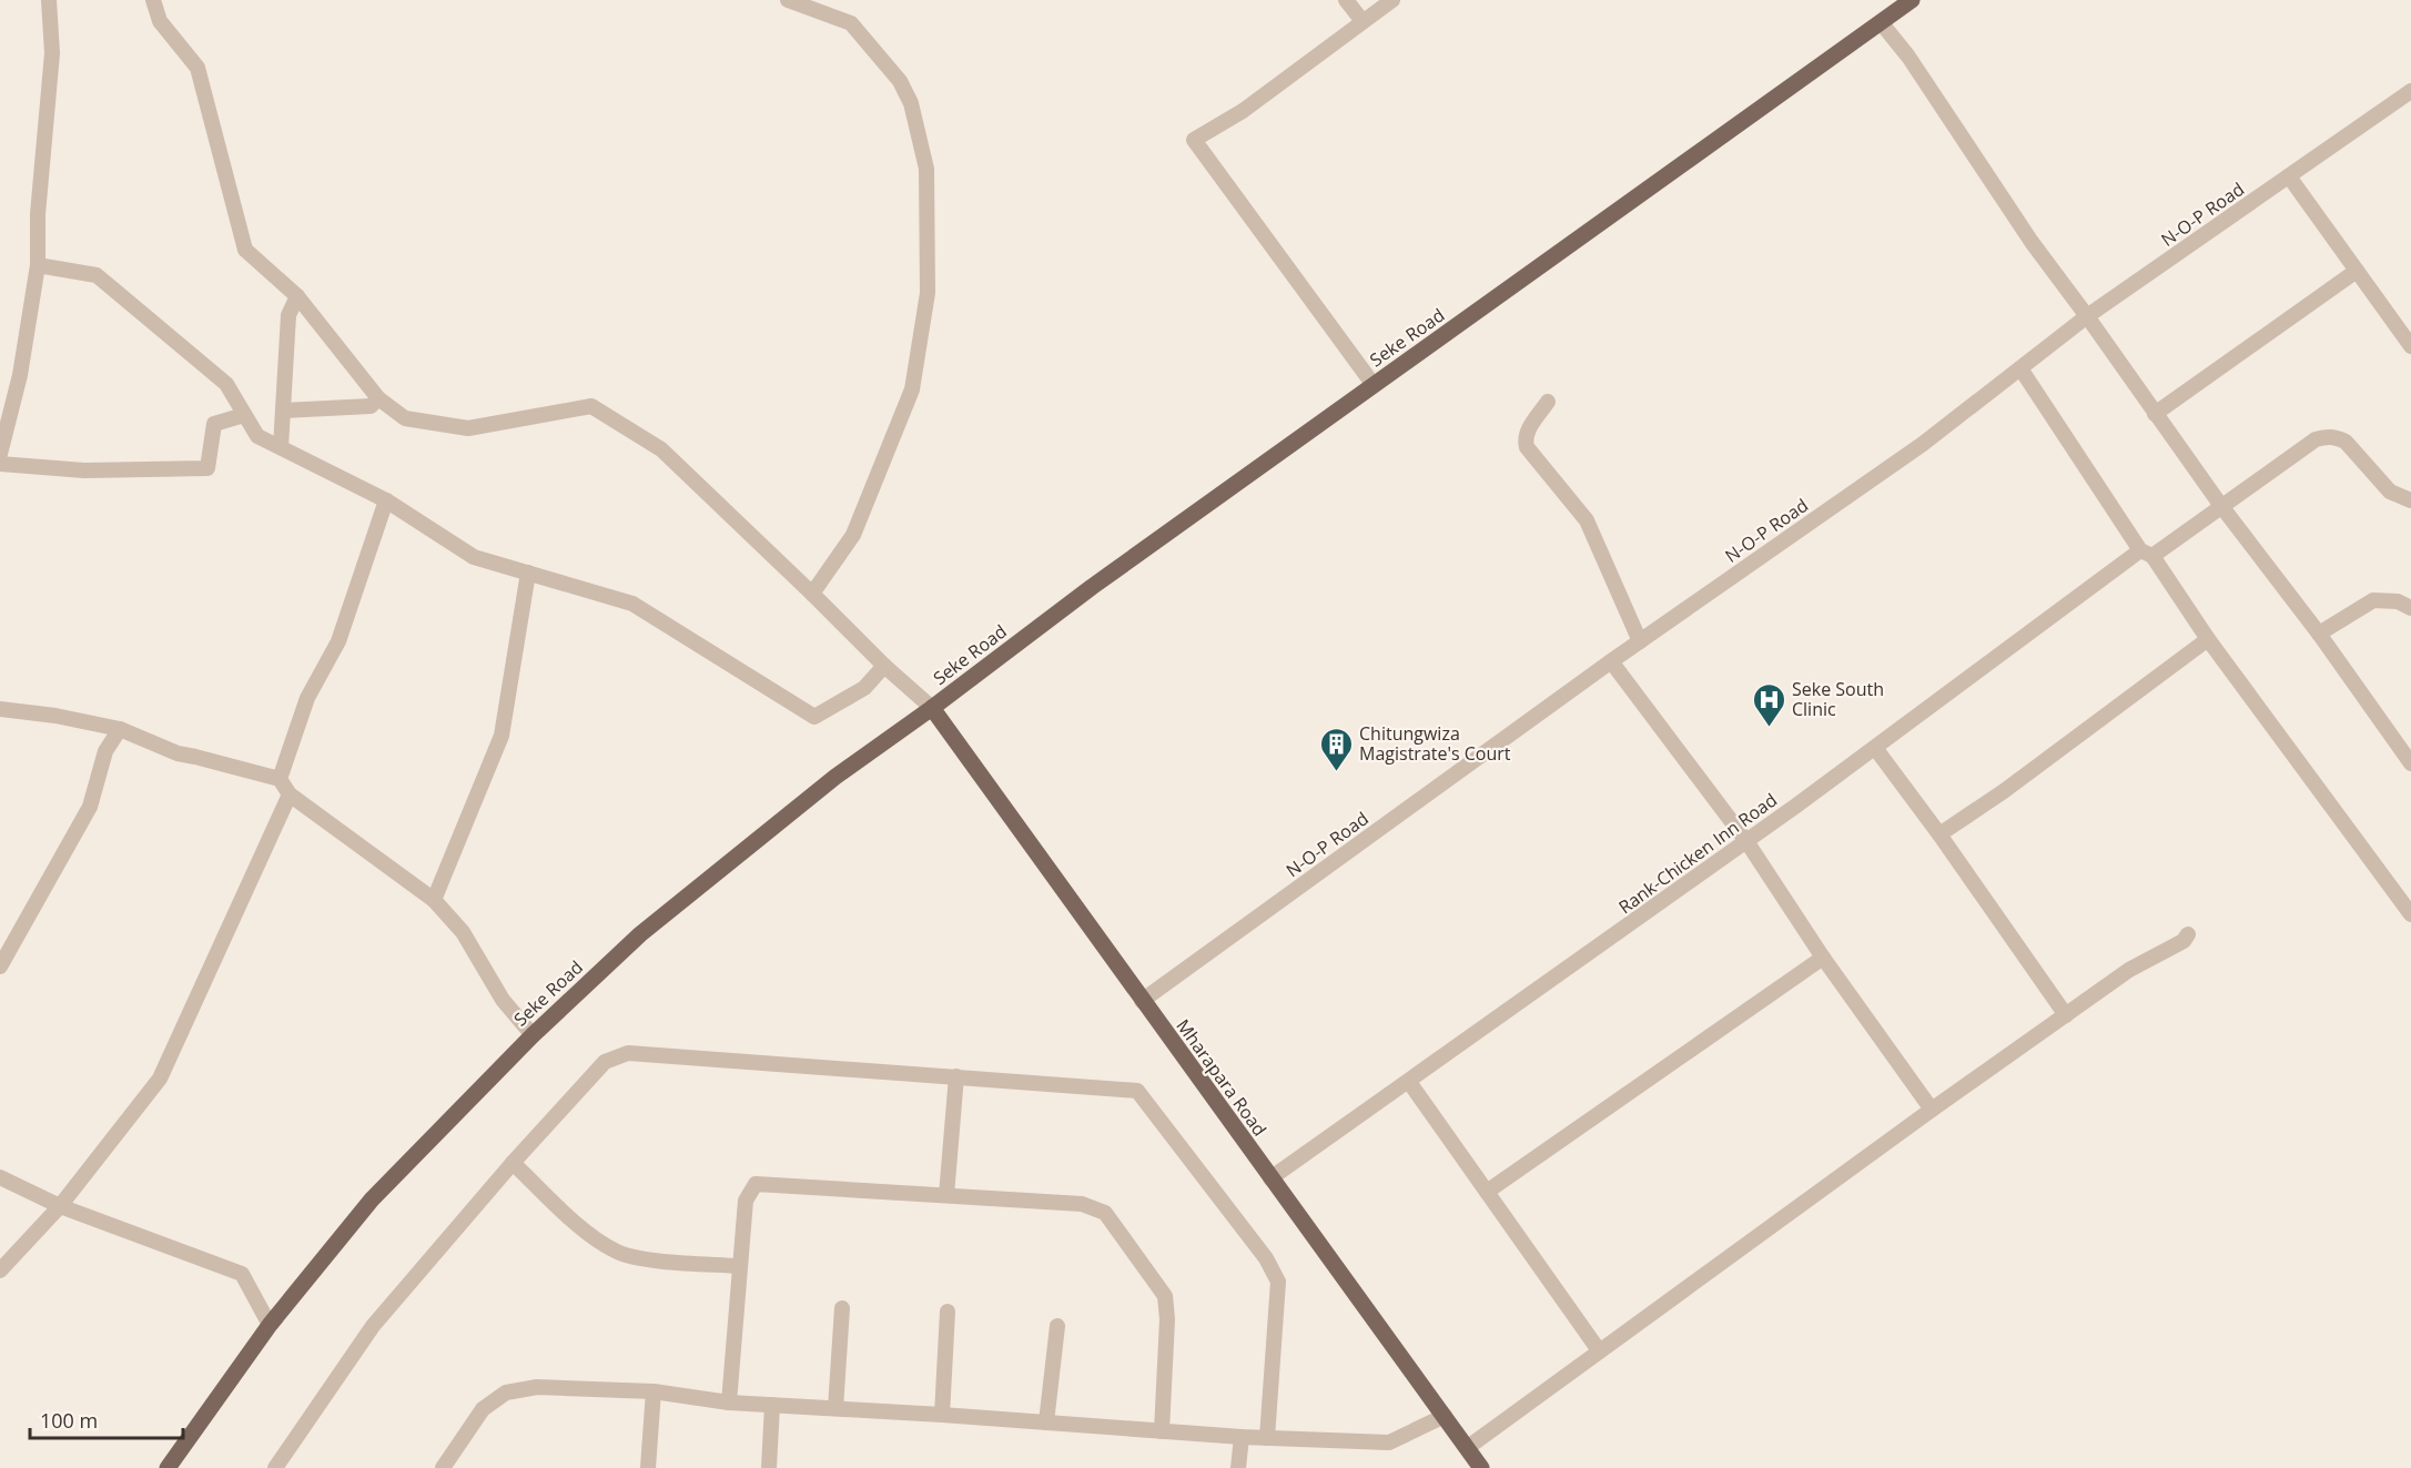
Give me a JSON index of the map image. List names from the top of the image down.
{
  "streets": {
    "main road": ["Seke Road", "Mharapara Road"],
    "street": ["N-O-P Road", "Rank-Chicken Inn Road"]
  },
  "crossings": [
    ["N-O-P Road", "Mharapara Road"],
    ["Seke Road", "Mharapara Road"],
    ["Rank-Chicken Inn Road", "Mharapara Road"]
  ],
  "places": {
    "hospital": ["Seke South Clinic"],
    "building": ["Chitungwiza Magistrate's Court"]
  },
  "scale_bar": "100 m"
}
